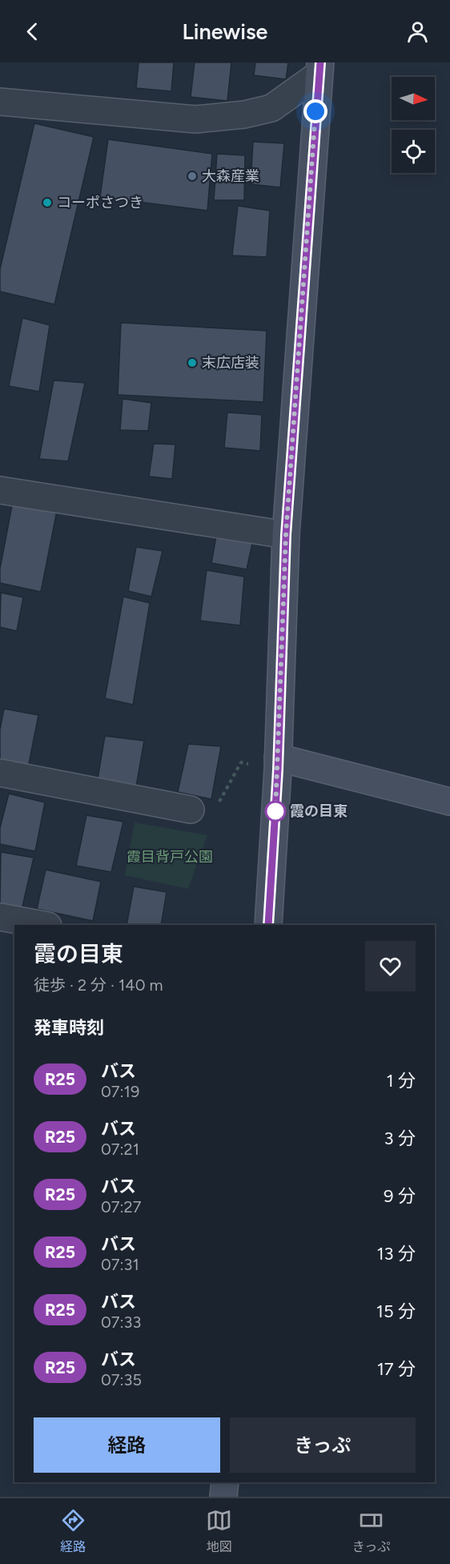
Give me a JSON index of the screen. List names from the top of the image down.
{
  "parks": ["霞目背戸公園"],
  "places": [
    "大森産業",
    "コーポさつき",
    "末広店装",
    "霞の目東"
  ],
  "lines": ["bus line R25"],
  "north": "right",
  "page": {
    "header": "Linewise",
    "heading": [
      ["霞の目東", "徒歩 · 2 分 · 140 m"],
      "発車時刻"
    ],
    "list": [
      {
        "mark": "R25",
        "name": "バス",
        "note": "07:19",
        "value": "1 分"
      },
      {
        "mark": "R25",
        "name": "バス",
        "note": "07:21",
        "value": "3 分"
      },
      {
        "mark": "R25",
        "name": "バス",
        "note": "07:27",
        "value": "9 分"
      },
      {
        "mark": "R25",
        "name": "バス",
        "note": "07:31",
        "value": "13 分"
      },
      {
        "mark": "R25",
        "name": "バス",
        "note": "07:33",
        "value": "15 分"
      },
      {
        "mark": "R25",
        "name": "バス",
        "note": "07:35",
        "value": "17 分"
      }
    ],
    "buttons": ["経路", "きっぷ"],
    "tabs": ["経路", "地図", "きっぷ"]
  }
}
